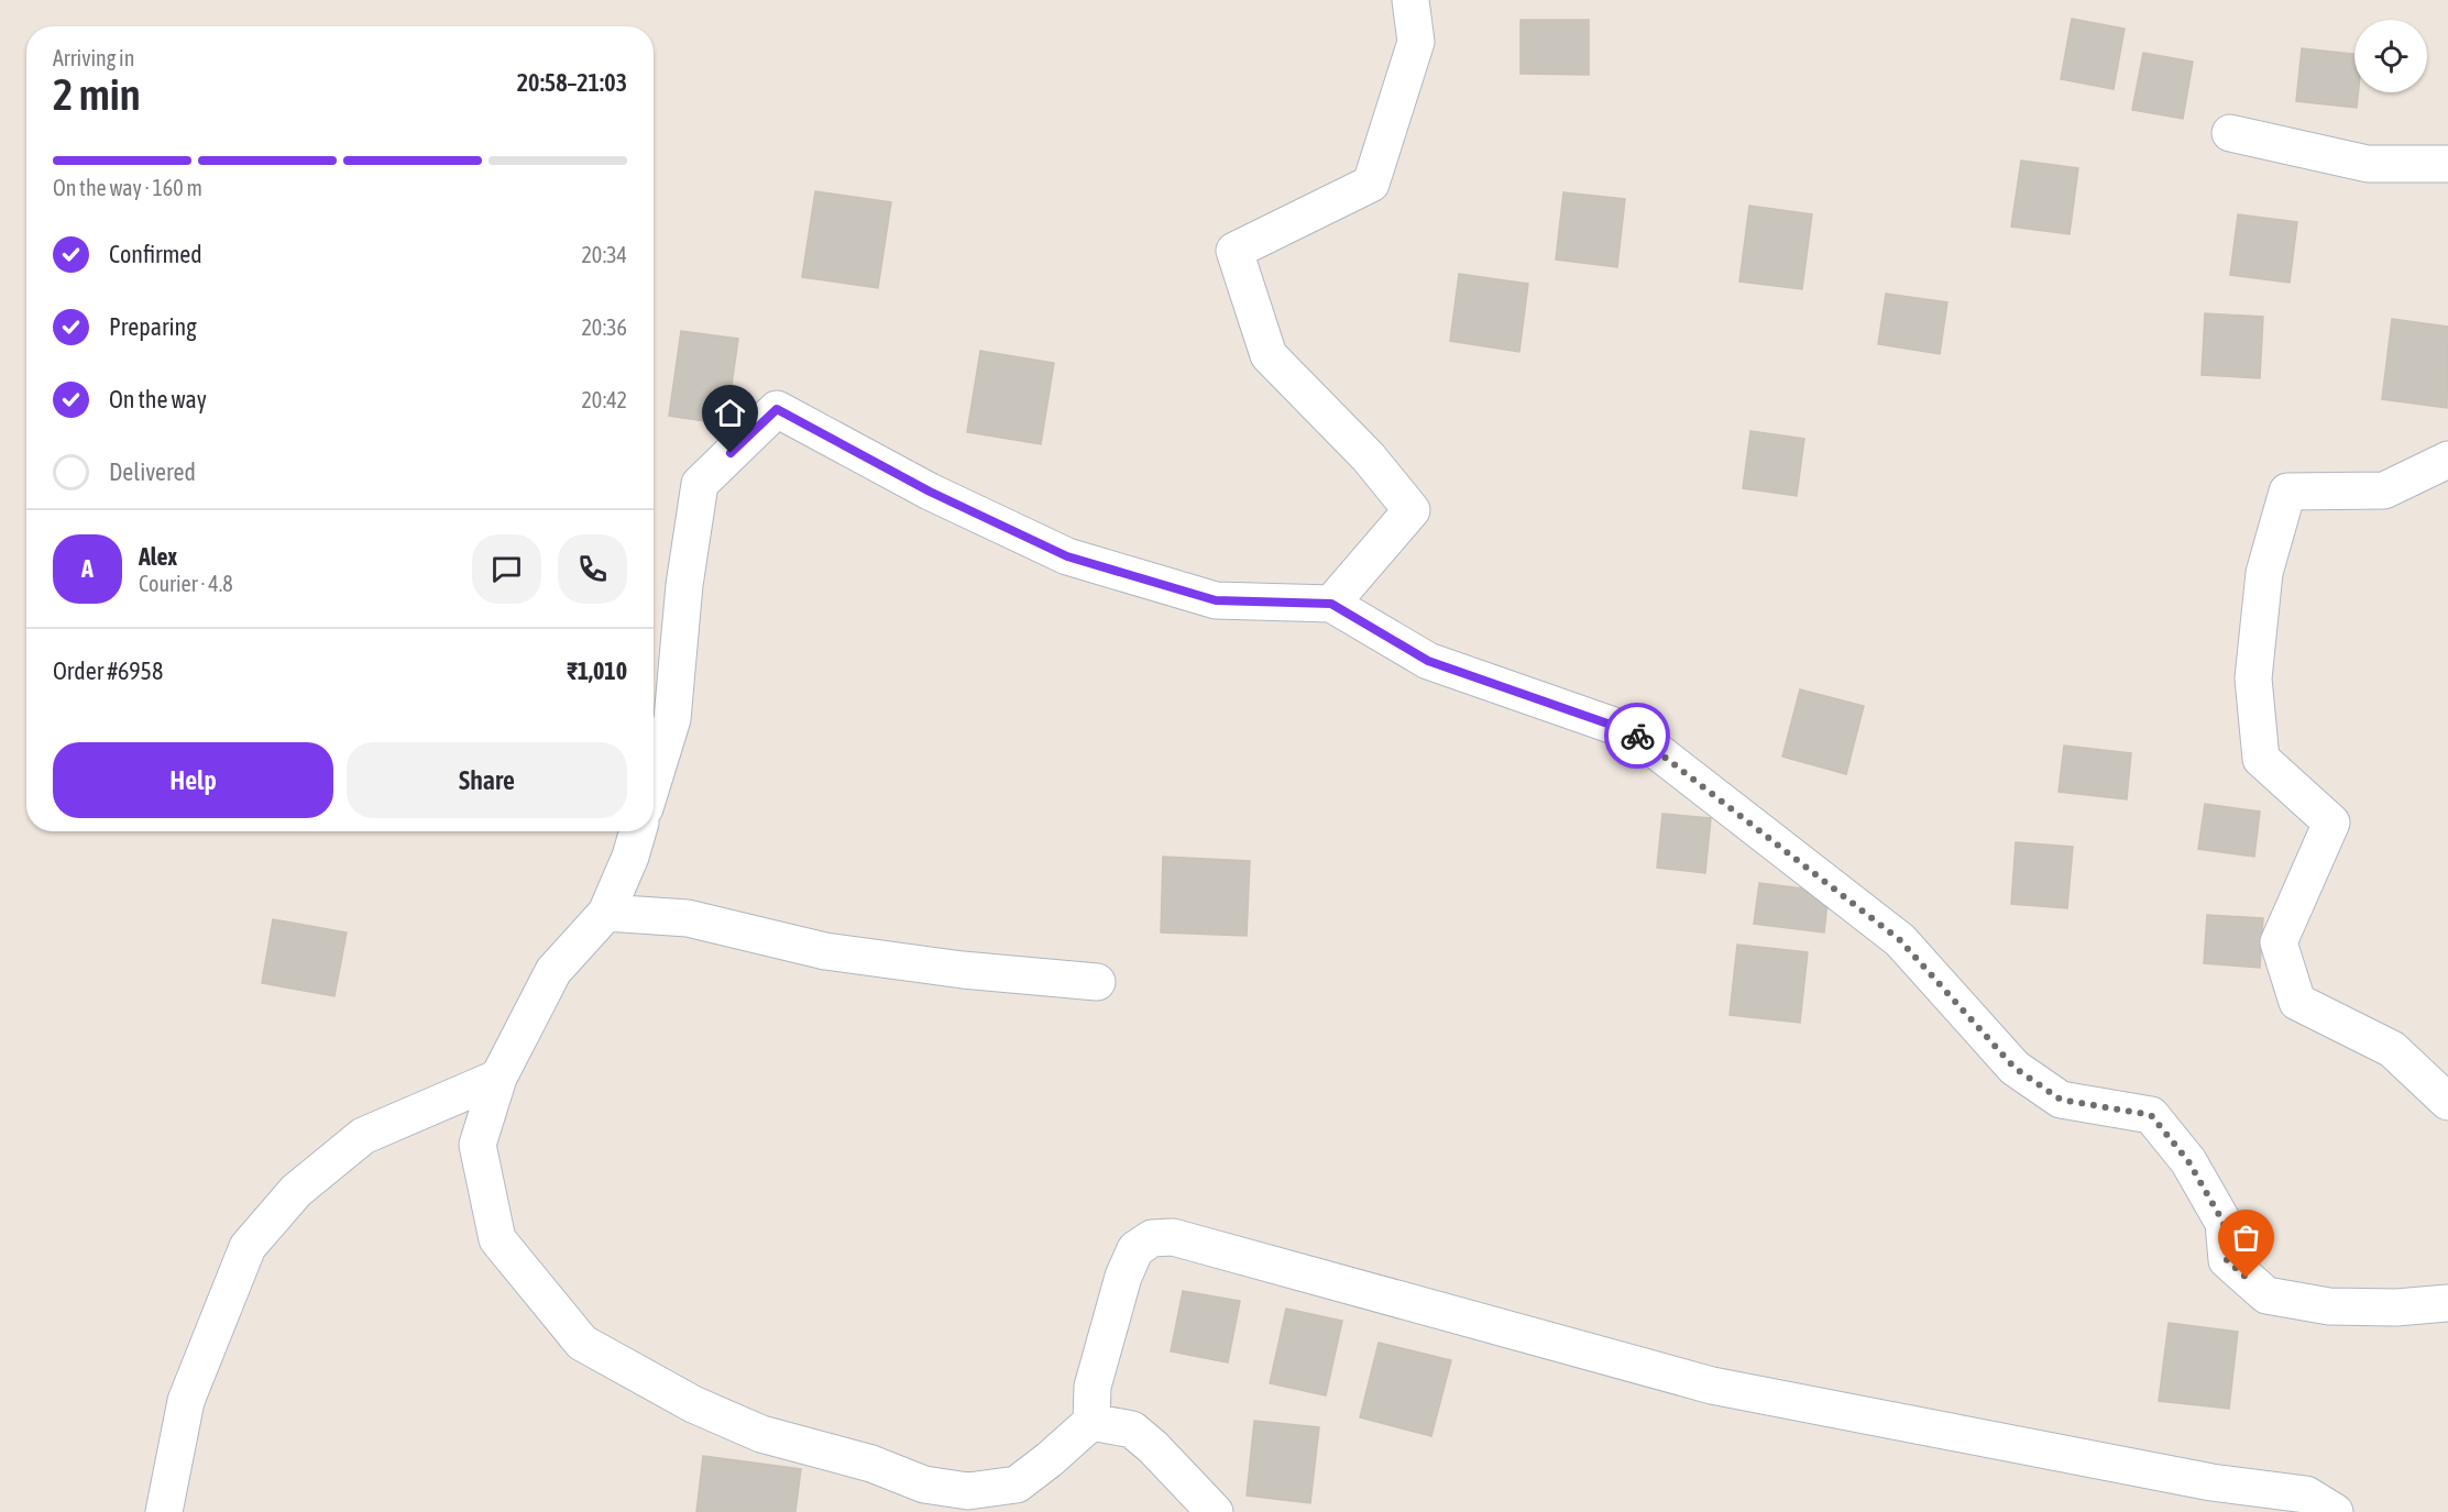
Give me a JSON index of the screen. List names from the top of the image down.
{
  "page": {
    "heading": ["2 min", "Arriving in", "20:58–21:03"],
    "panel": [
      "Alex",
      "Courier · 4.8",
      "Order #6958",
      "₹1,010"
    ],
    "bar": "On the way · 160 m",
    "list": [
      ["Confirmed", "20:34"],
      ["Preparing", "20:36"],
      ["On the way", "20:42"],
      "Delivered"
    ],
    "round": "A",
    "buttons": ["Help", "Share"]
  }
}
